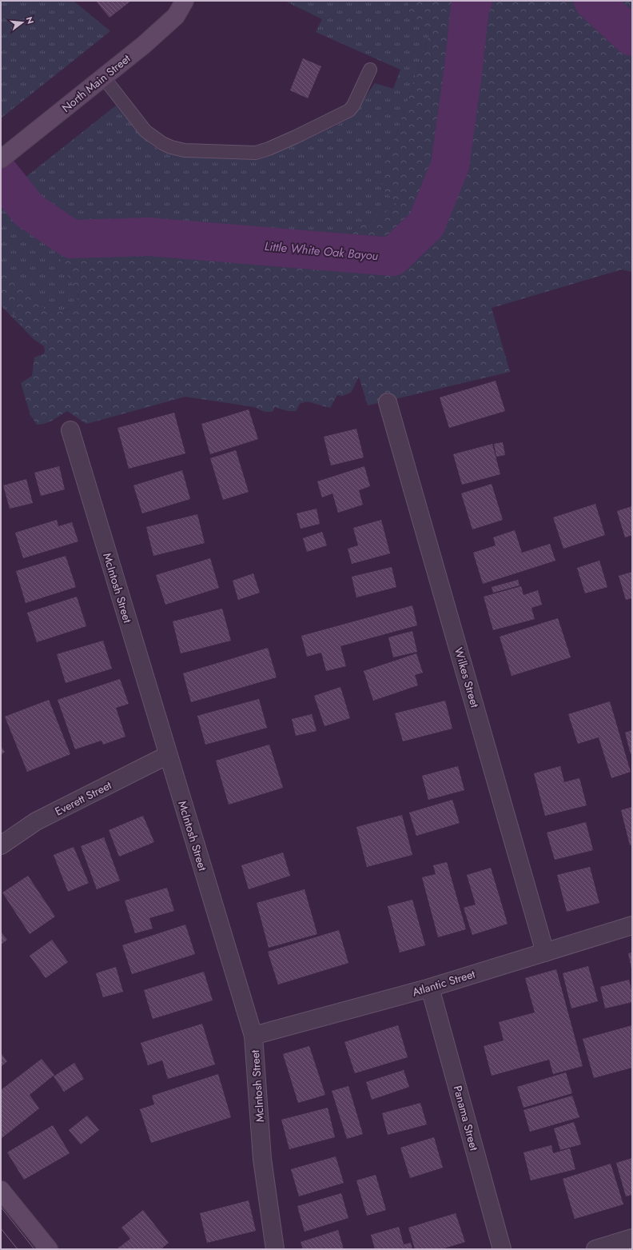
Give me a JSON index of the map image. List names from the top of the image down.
{
  "streets": {
    "main road": ["North Main Street"],
    "street": [
      "McIntosh Street",
      "Wilkes Street",
      "Everett Street",
      "Atlantic Street",
      "Panama Street"
    ]
  },
  "crossings": [
    ["McIntosh Street", "Everett Street"],
    ["McIntosh Street", "Atlantic Street"],
    ["Wilkes Street", "Atlantic Street"],
    ["Atlantic Street", "Panama Street"]
  ],
  "water": ["Little White Oak Bayou"],
  "north": "right"
}
